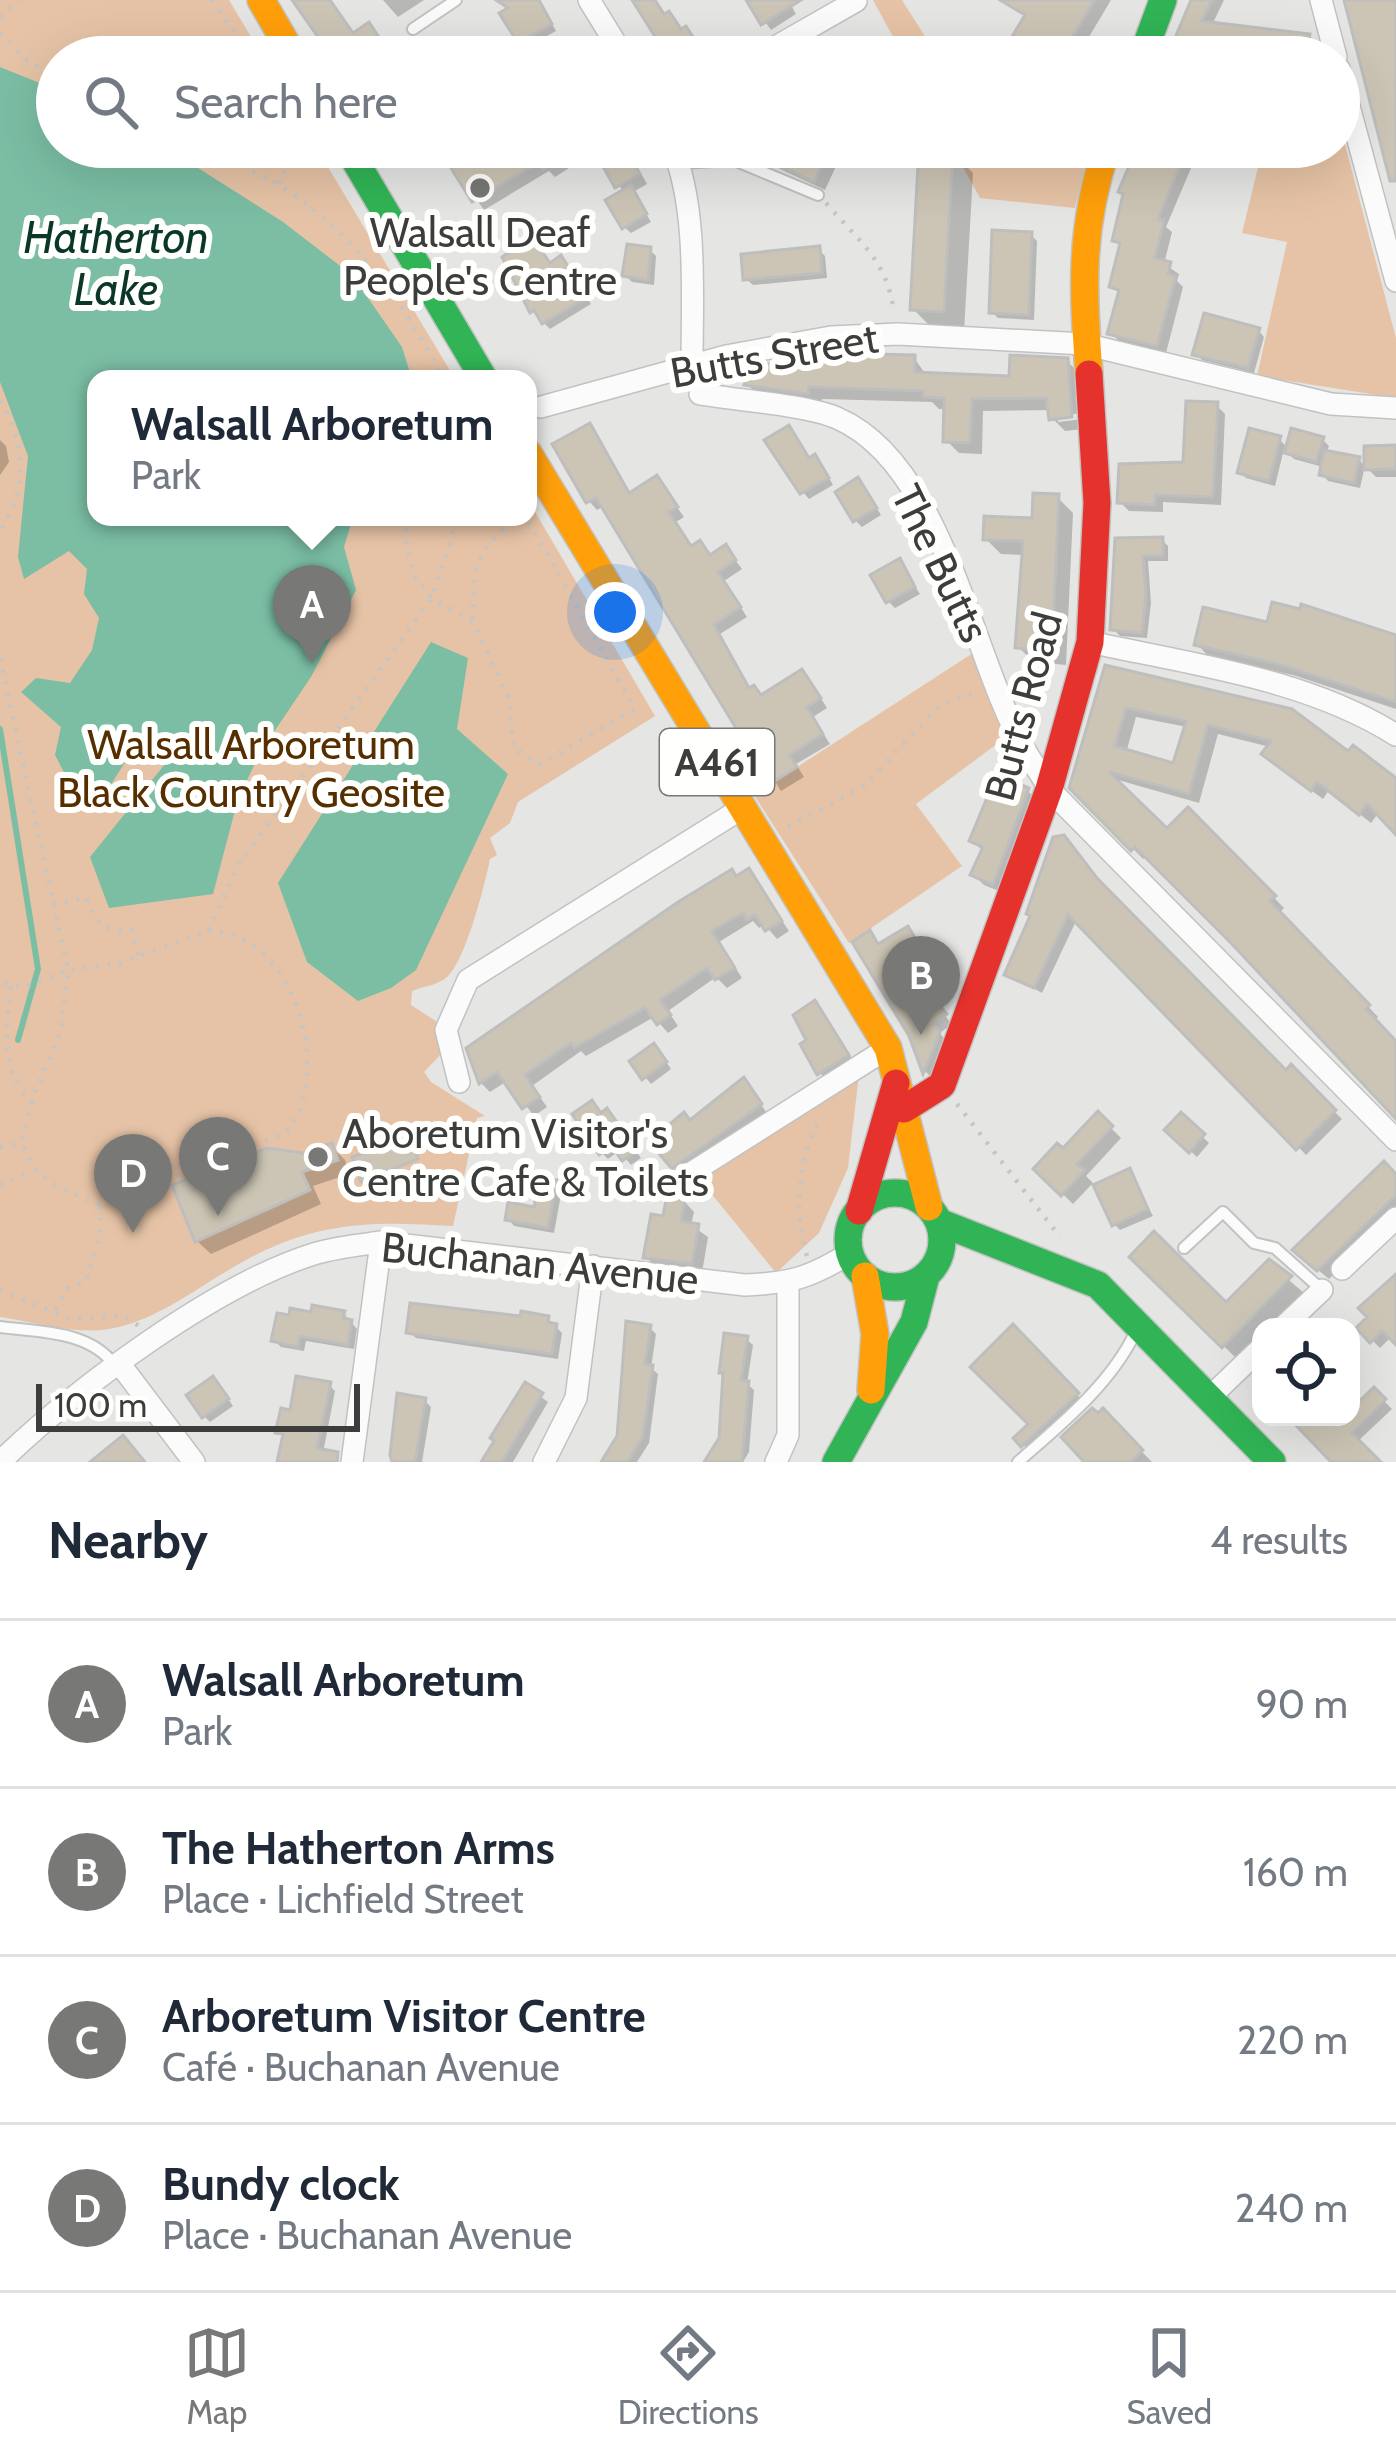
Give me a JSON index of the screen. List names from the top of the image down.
{
  "streets": {
    "main road": ["Butts Road", "A461"],
    "street": ["Butts Street", "The Butts", "Buchanan Avenue"]
  },
  "crossings": [
    ["Butts Street", "Butts Road"],
    ["The Butts", "Butts Road"],
    ["A461", "Buchanan Avenue"]
  ],
  "water": ["Hatherton Lake"],
  "parks": ["Walsall Arboretum Black Country Geosite"],
  "places": ["Walsall Deaf People's Centre", "Aboretum Visitor's Centre Cafe & Toilets"],
  "scale_bar": "100 m",
  "page": {
    "search": "Search here",
    "popup": ["Walsall Arboretum", "Park"],
    "pins": [
      "A",
      "B",
      "C",
      "D"
    ],
    "scale": "100 m",
    "heading": ["Nearby", "4 results"],
    "list": [
      {
        "mark": "A",
        "name": "Walsall Arboretum",
        "note": "Park",
        "value": "90 m"
      },
      {
        "mark": "B",
        "name": "The Hatherton Arms",
        "note": "Place · Lichfield Street",
        "value": "160 m"
      },
      {
        "mark": "C",
        "name": "Arboretum Visitor Centre",
        "note": "Café · Buchanan Avenue",
        "value": "220 m"
      },
      {
        "mark": "D",
        "name": "Bundy clock",
        "note": "Place · Buchanan Avenue",
        "value": "240 m"
      }
    ],
    "nav": ["Map", "Directions", "Saved"]
  }
}
